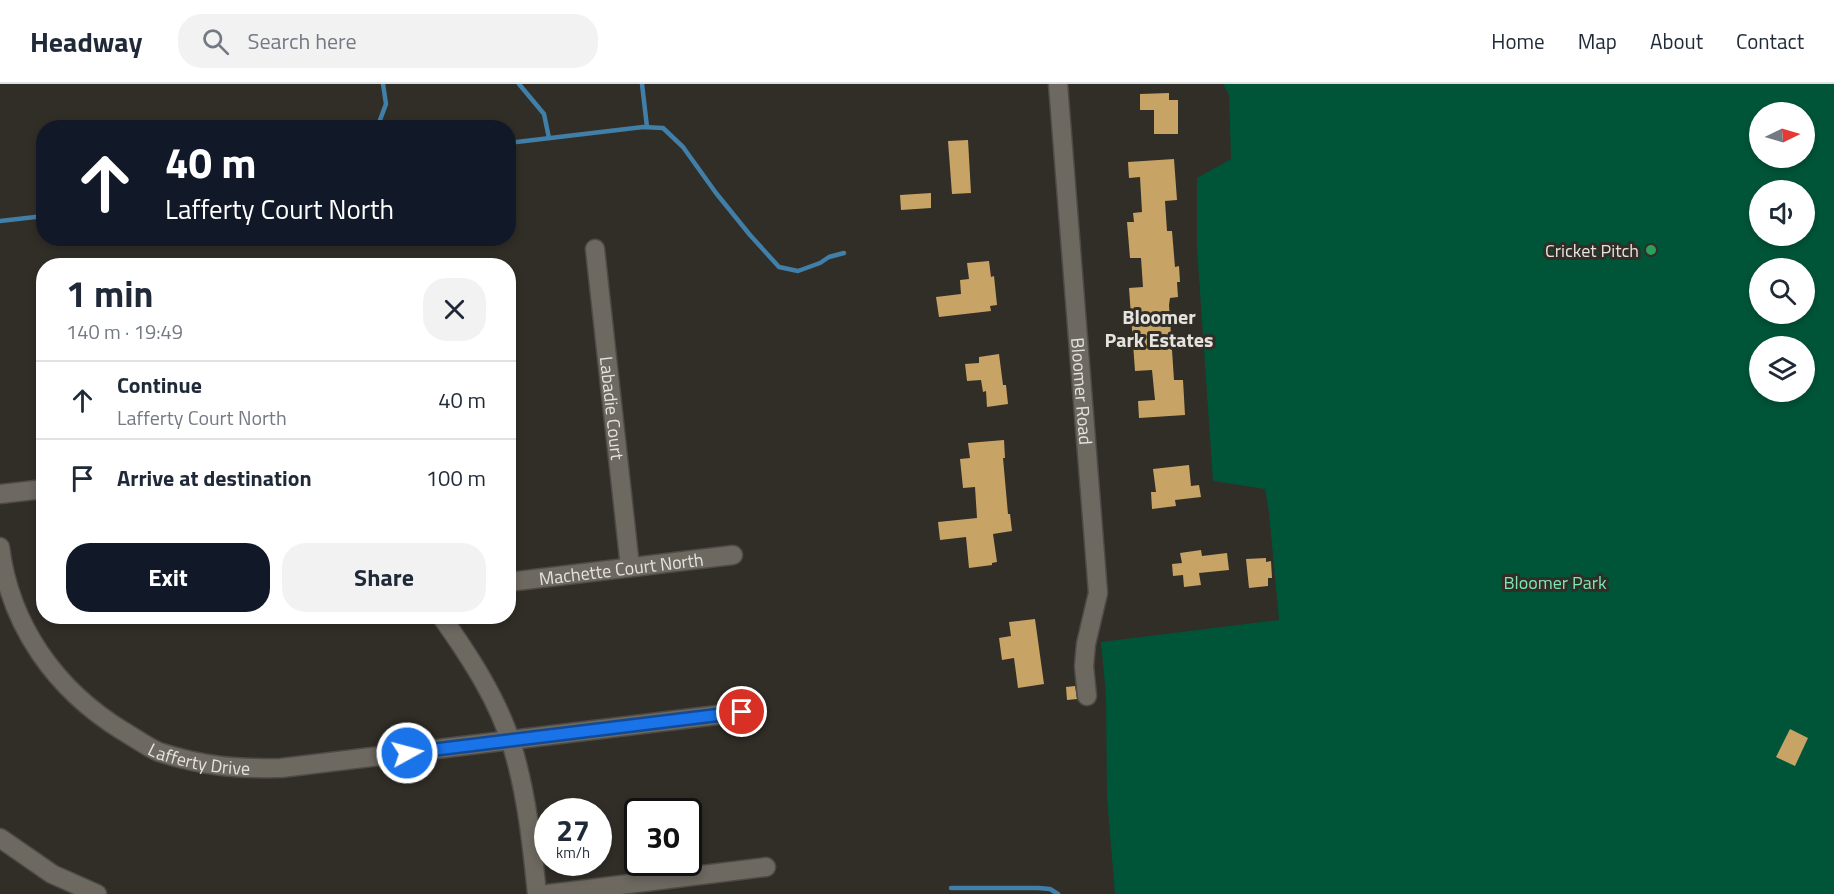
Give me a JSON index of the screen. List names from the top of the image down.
{
  "streets": {
    "street": [
      "Bloomer Road",
      "Labadie Court",
      "Machette Court North",
      "Lafferty Drive"
    ]
  },
  "crossings": [
    ["Labadie Court", "Machette Court North"]
  ],
  "districts": ["Bloomer Park Estates"],
  "parks": ["Bloomer Park"],
  "places": ["Cricket Pitch"],
  "north": "right",
  "page": {
    "header": "Headway",
    "search": "Search here",
    "nav": [
      "Home",
      "Map",
      "About",
      "Contact"
    ],
    "turn": ["40 m", "Lafferty Court North"],
    "heading": ["1 min", "140 m · 19:49"],
    "list": [
      {
        "name": "Continue",
        "note": "Lafferty Court North",
        "value": "40 m"
      },
      {
        "name": "Arrive at destination",
        "value": "100 m"
      }
    ],
    "buttons": ["Exit", "Share"],
    "speed": "27 km/h",
    "limit": "30"
  }
}
